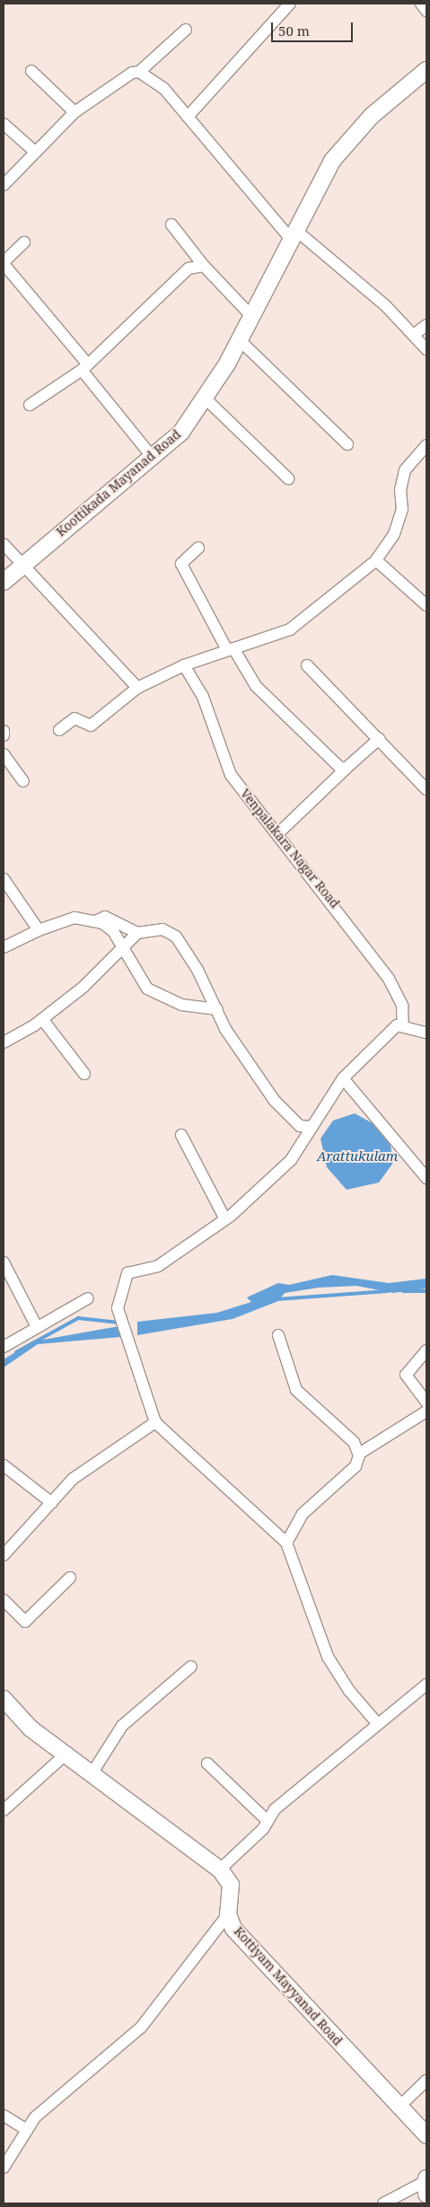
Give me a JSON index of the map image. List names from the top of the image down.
{
  "streets": {
    "main road": ["Koottikada Mayanad Road", "Kottiyam Mayyanad Road"],
    "street": ["Venpalakara Nagar Road"]
  },
  "water": ["Arattukulam"],
  "scale_bar": "50 m"
}
